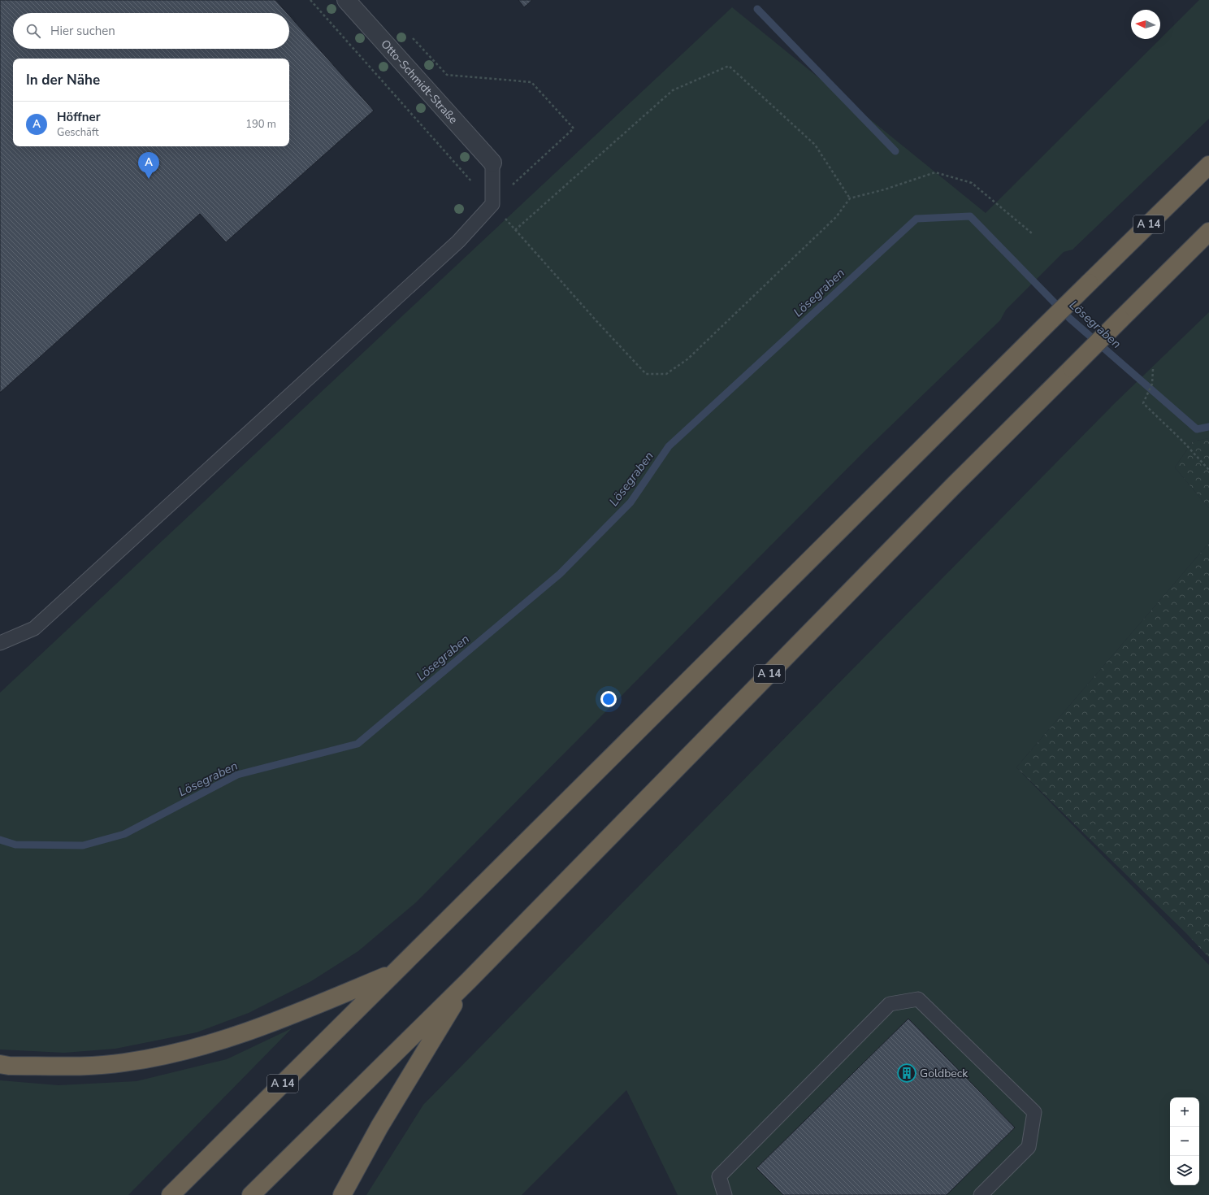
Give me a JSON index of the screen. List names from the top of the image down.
{
  "streets": {
    "highway": ["A 14"],
    "street": ["Otto-Schmidt-Straße"]
  },
  "water": ["Lösegraben"],
  "places": {
    "building": ["Goldbeck"]
  },
  "north": "left",
  "page": {
    "search": "Hier suchen",
    "heading": "In der Nähe",
    "list": [
      {
        "mark": "A",
        "name": "Höffner",
        "note": "Geschäft",
        "value": "190 m"
      }
    ],
    "pins": "A",
    "map_buttons": ["+", "−"]
  }
}
